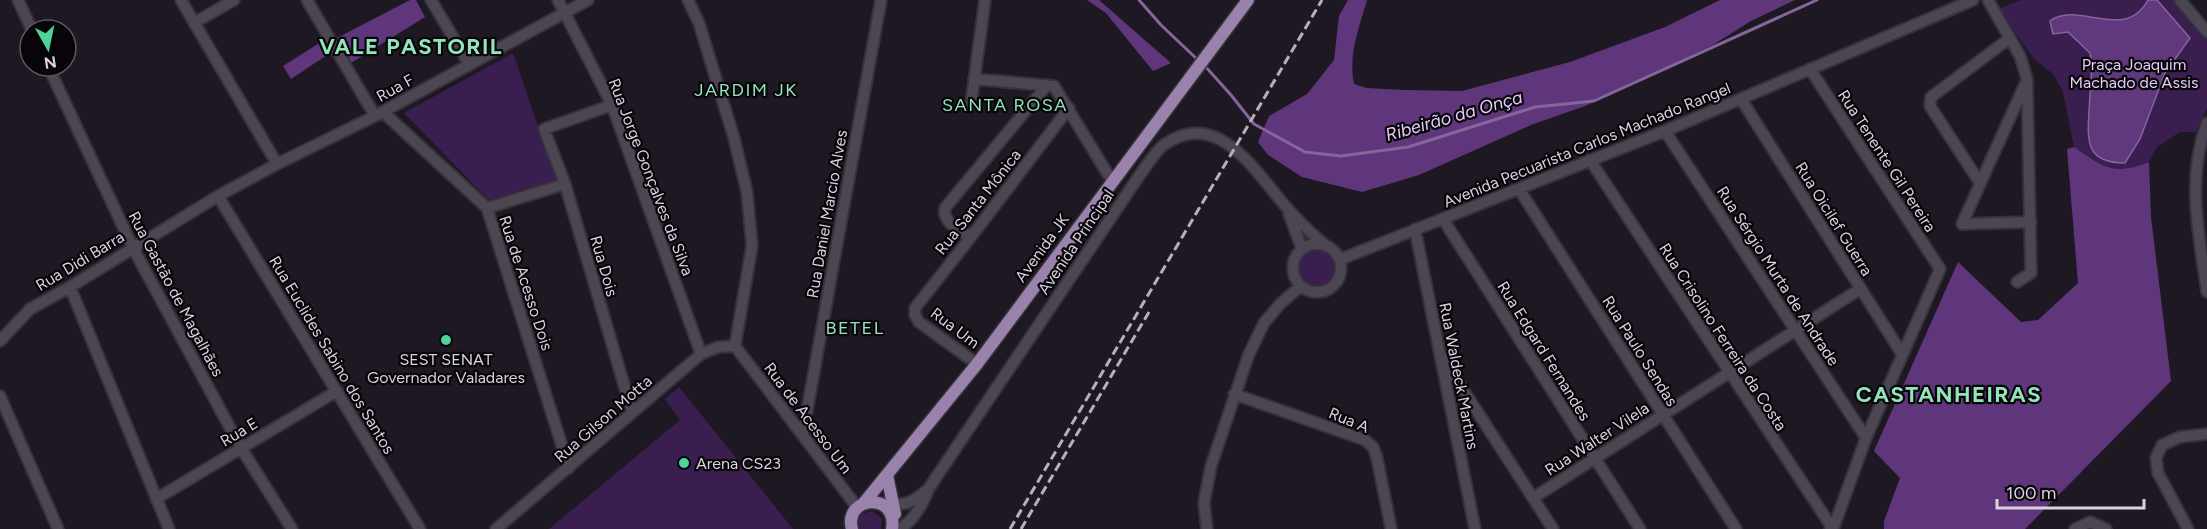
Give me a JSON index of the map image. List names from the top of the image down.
{
  "streets": {
    "main road": ["Avenida JK"],
    "street": [
      "Rua F",
      "Avenida Pecuarista Carlos Machado Rangel",
      "Rua Tenente Gil Pereira",
      "Rua Jorge Gonçalves da Silva",
      "Rua Santa Mônica",
      "Rua Daniel Marcio Alves",
      "Rua Oicilef Guerra",
      "Avenida Principal",
      "Rua Didi Barra",
      "Rua Dois",
      "Rua Sérgio Murta de Andrade",
      "Rua de Acesso Dois",
      "Rua Gastão de Magalhães",
      "Rua Um",
      "Rua Crisolino Ferreira da Costa",
      "Rua Edgard Fernandes",
      "Rua Paulo Sendas",
      "Rua Euclides Sabino dos Santos",
      "Rua Waldeck Martins",
      "Rua de Acesso Um",
      "Rua Gilson Motta",
      "Rua A",
      "Rua E",
      "Rua Walter Vilela"
    ]
  },
  "crossings": [
    ["Rua F", "Rua Jorge Gonçalves da Silva"],
    ["Rua F", "Rua Didi Barra"],
    ["Rua F", "Rua de Acesso Dois"],
    ["Avenida Pecuarista Carlos Machado Rangel", "Rua Tenente Gil Pereira"],
    ["Avenida Pecuarista Carlos Machado Rangel", "Rua Oicilef Guerra"],
    ["Avenida Pecuarista Carlos Machado Rangel", "Avenida Principal"],
    ["Avenida Pecuarista Carlos Machado Rangel", "Rua Sérgio Murta de Andrade"],
    ["Avenida Pecuarista Carlos Machado Rangel", "Rua Crisolino Ferreira da Costa"],
    ["Avenida Pecuarista Carlos Machado Rangel", "Rua Edgard Fernandes"],
    ["Avenida Pecuarista Carlos Machado Rangel", "Rua Paulo Sendas"],
    ["Avenida Pecuarista Carlos Machado Rangel", "Rua Waldeck Martins"],
    ["Rua Tenente Gil Pereira", "Rua Oicilef Guerra"],
    ["Rua Jorge Gonçalves da Silva", "Rua Dois"],
    ["Rua Jorge Gonçalves da Silva", "Rua Gilson Motta"],
    ["Rua Santa Mônica", "Rua Um"],
    ["Rua Daniel Marcio Alves", "Rua de Acesso Um"],
    ["Rua Oicilef Guerra", "Rua Walter Vilela"],
    ["Avenida JK", "Rua Um"],
    ["Avenida JK", "Rua de Acesso Um"],
    ["Rua Didi Barra", "Rua Gastão de Magalhães"],
    ["Rua Didi Barra", "Rua Euclides Sabino dos Santos"],
    ["Rua Dois", "Rua Gilson Motta"],
    ["Rua Sérgio Murta de Andrade", "Rua Walter Vilela"],
    ["Rua de Acesso Dois", "Rua Gilson Motta"],
    ["Rua Gastão de Magalhães", "Rua E"],
    ["Rua Crisolino Ferreira da Costa", "Rua Walter Vilela"],
    ["Rua Edgard Fernandes", "Rua Walter Vilela"],
    ["Rua Paulo Sendas", "Rua Walter Vilela"],
    ["Rua Euclides Sabino dos Santos", "Rua E"],
    ["Rua de Acesso Um", "Rua Gilson Motta"]
  ],
  "districts": [
    "VALE PASTORIL",
    "JARDIM JK",
    "SANTA ROSA",
    "BETEL",
    "CASTANHEIRAS"
  ],
  "water": ["Ribeirão da Onça"],
  "parks": ["Praça Joaquim Machado de Assis"],
  "places": ["SEST SENAT Governador Valadares", "Arena CS23"],
  "scale_bar": "100 m",
  "north": "bottom"
}
